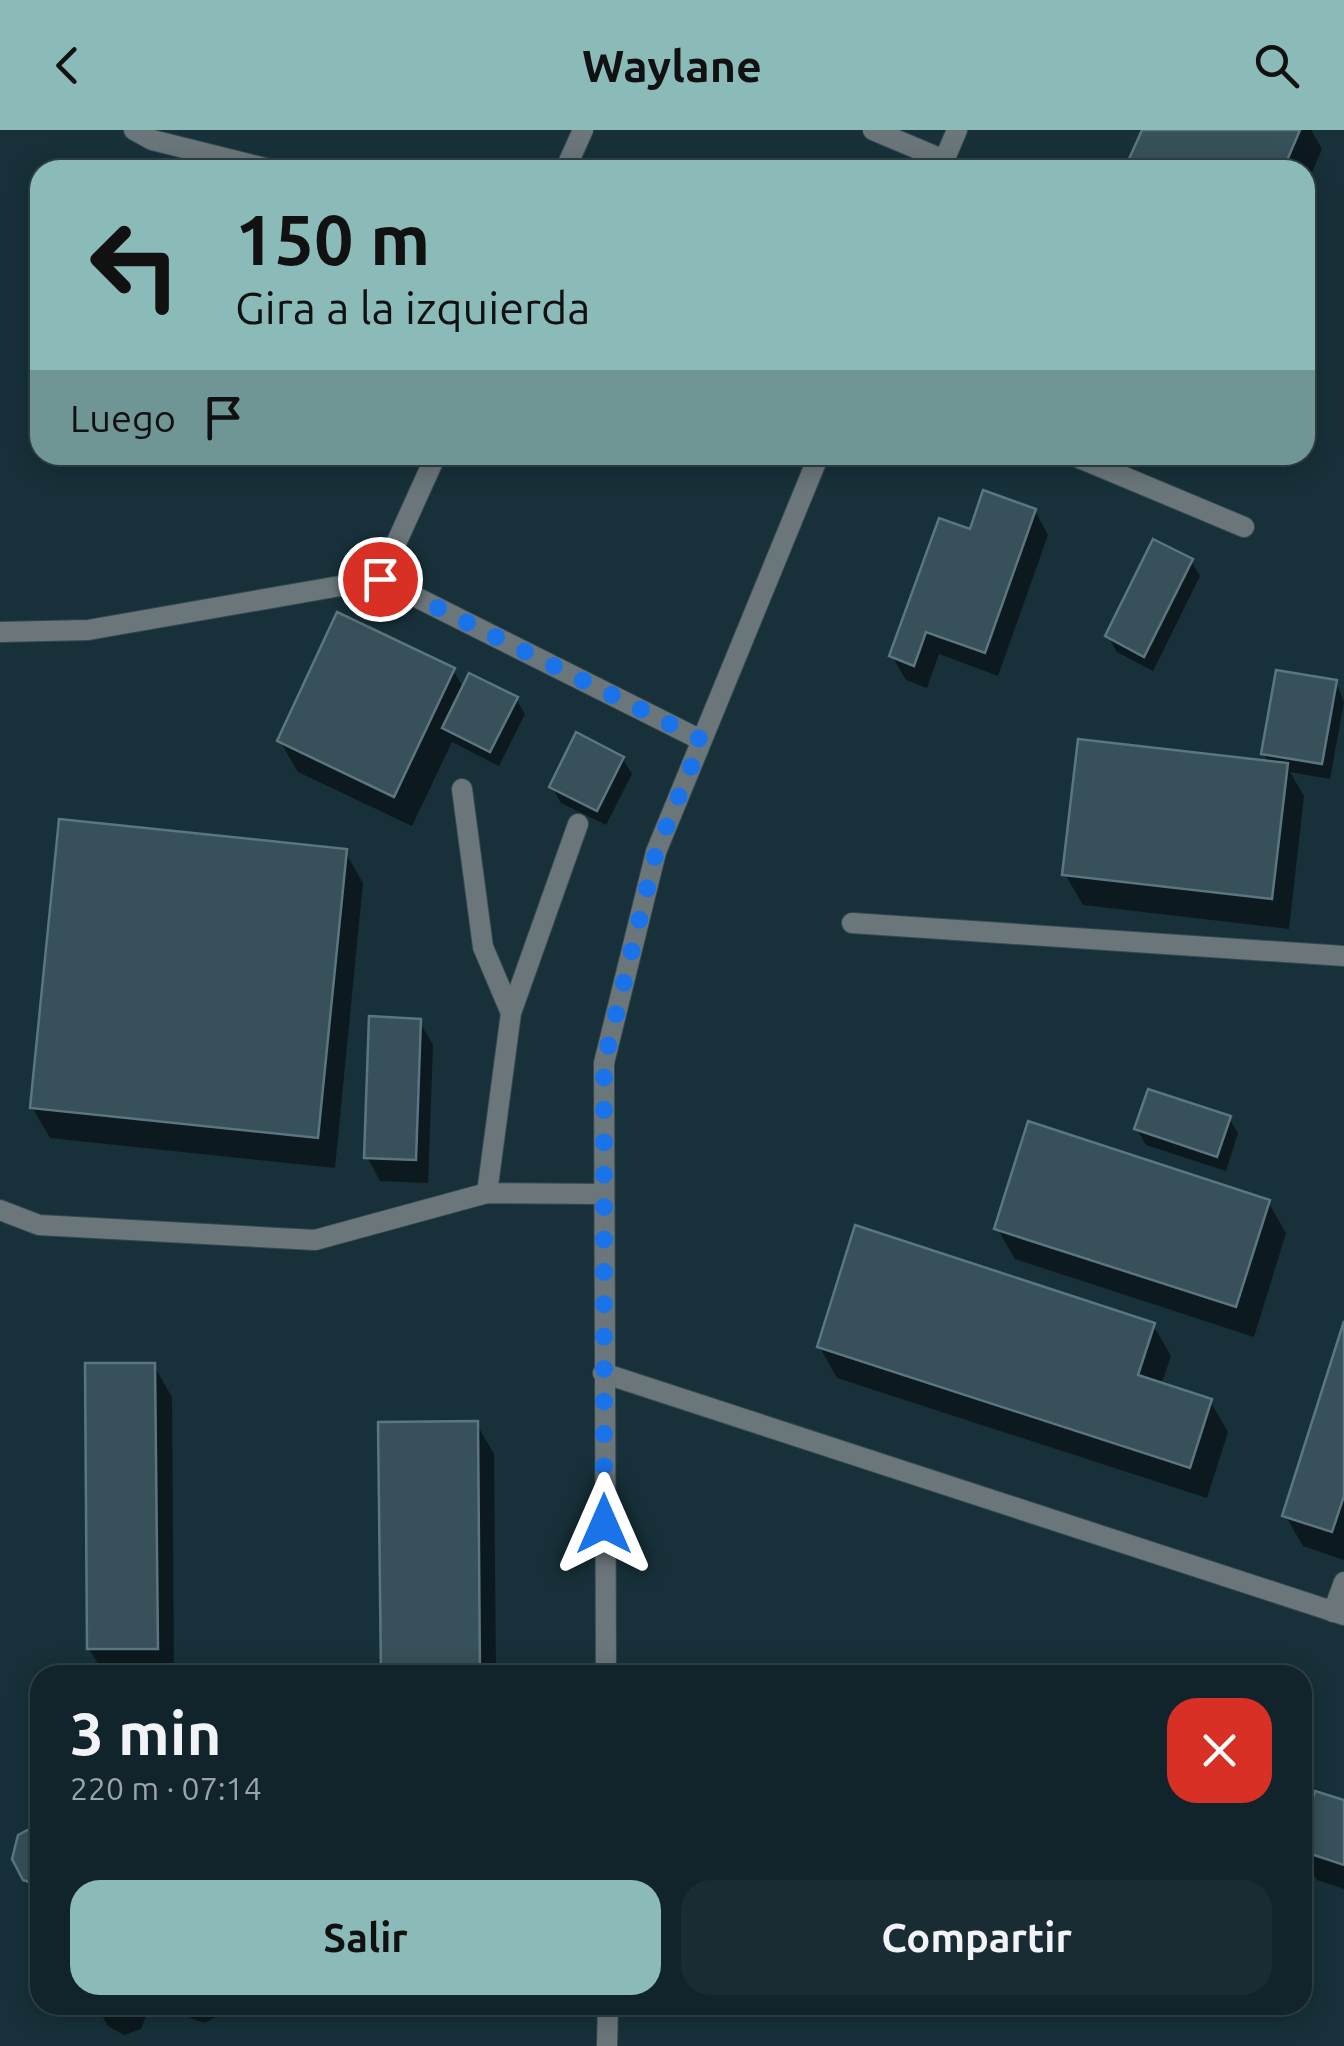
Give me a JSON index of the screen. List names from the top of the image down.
{
  "page": {
    "header": "Waylane",
    "turn": ["150 m", "Gira a la izquierda"],
    "then": "Luego",
    "heading": ["3 min", "220 m · 07:14"],
    "buttons": ["Salir", "Compartir"]
  }
}
